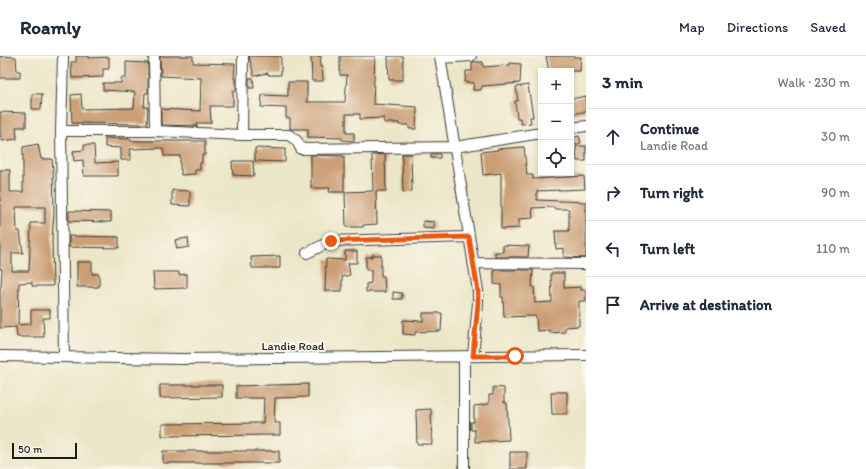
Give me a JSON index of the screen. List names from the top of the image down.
{
  "streets": {
    "street": ["Landie Road"]
  },
  "scale_bar": "50 m",
  "page": {
    "header": "Roamly",
    "nav": ["Map", "Directions", "Saved"],
    "heading": ["3 min", "Walk · 230 m"],
    "map_buttons": ["+", "−"],
    "list": [
      ["Continue", "Landie Road", "30 m"],
      ["Turn right", "90 m"],
      ["Turn left", "110 m"],
      "Arrive at destination"
    ],
    "scale": "50 m"
  }
}
